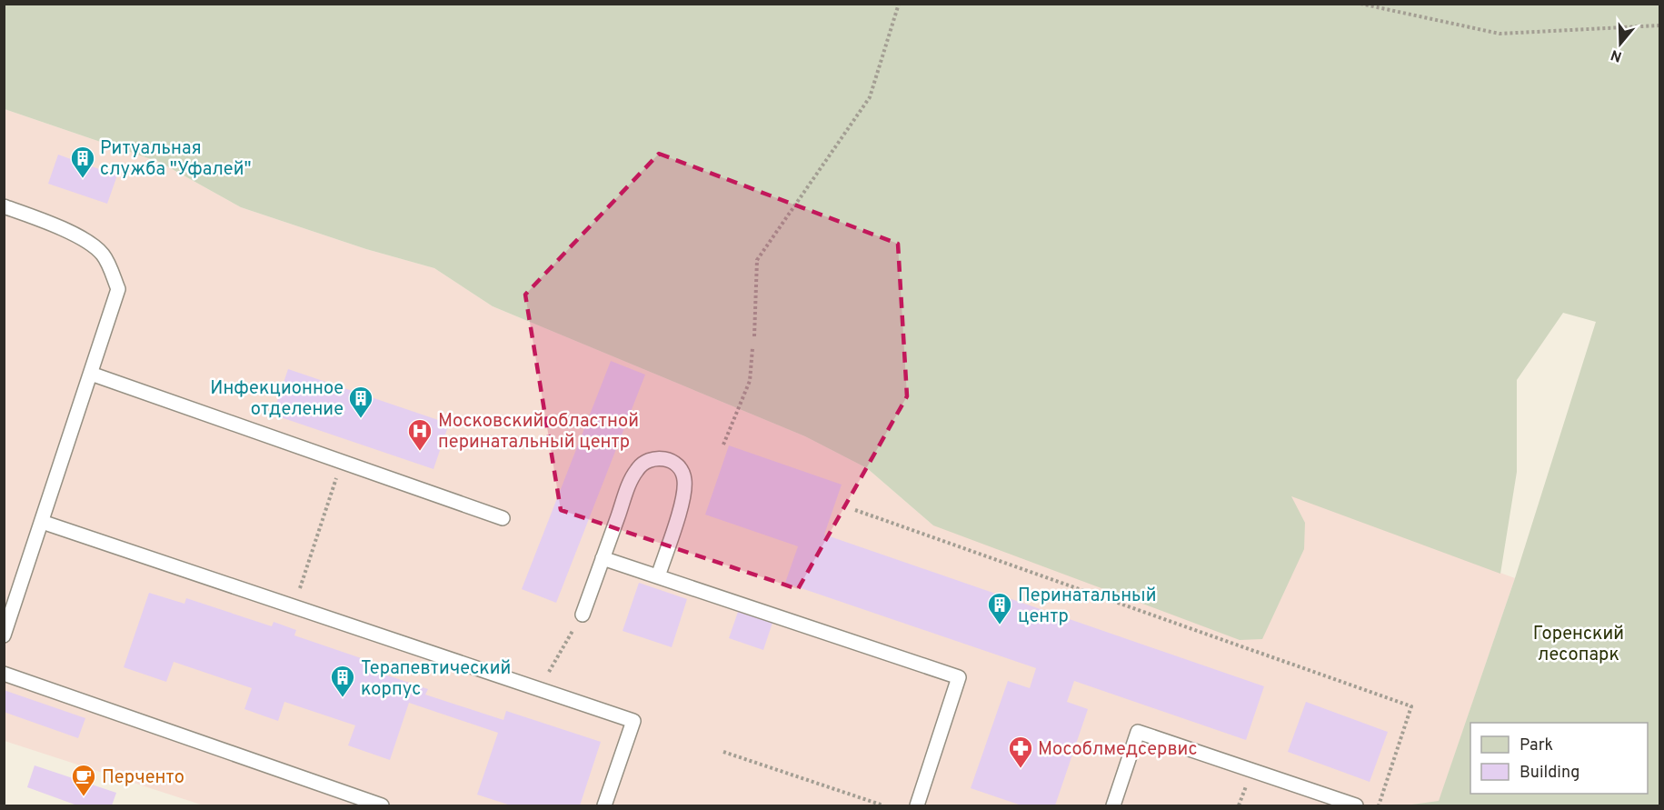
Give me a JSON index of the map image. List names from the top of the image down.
{
  "parks": ["Горенский лесопарк"],
  "places": {
    "building": [
      "Ритуальная служба \"Уфалей\"",
      "Инфекционное отделение",
      "Перинатальный центр",
      "Терапевтический корпус"
    ],
    "hospital": ["Московский областной перинатальный центр"],
    "pharmacy": ["Мособлмедсервис"],
    "cafe": ["Перченто"]
  },
  "legend": ["Park", "Building"],
  "north": "bottom"
}
